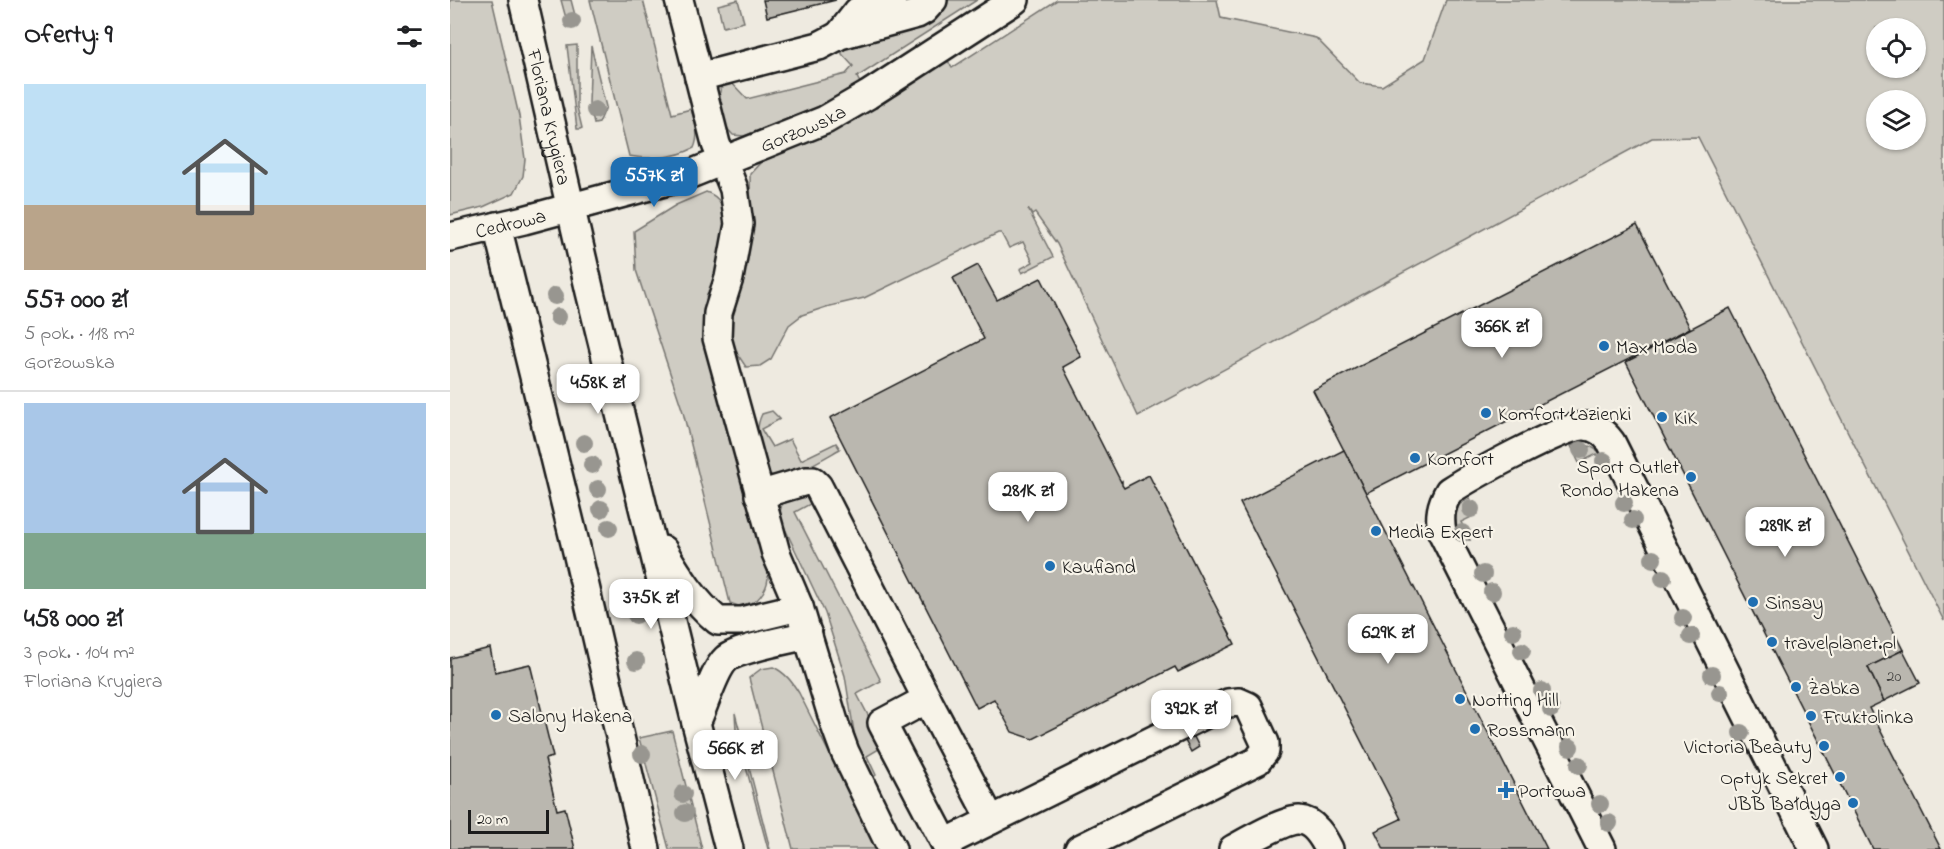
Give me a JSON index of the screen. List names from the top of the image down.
{
  "streets": {
    "street": ["Floriana Krygiera", "Gorzowska", "Cedrowa"]
  },
  "crossings": [
    ["Floriana Krygiera", "Gorzowska"],
    ["Floriana Krygiera", "Cedrowa"],
    ["Gorzowska", "Cedrowa"]
  ],
  "places": {
    "other": [
      "Max Moda",
      "Komfort Łazienki",
      "KiK",
      "Komfort",
      "Sport Outlet Rondo Hakena",
      "Media Expert",
      "Kaufland",
      "Sinsay",
      "travelplanet.pl",
      "Żabka",
      "Notting Hill",
      "Salony Hakena",
      "Fruktolinka",
      "Rossmann",
      "Victoria Beauty",
      "Optyk Sekret",
      "JBB Bałdyga"
    ],
    "health": ["Portowa"]
  },
  "house_numbers": ["20"],
  "scale_bar": "20 m",
  "page": {
    "heading": "Oferty: 9",
    "list": [
      {
        "name": "557 000 zł",
        "note": "5 pok. · 118 m² · Gorzowska"
      },
      {
        "name": "458 000 zł",
        "note": "3 pok. · 104 m² · Floriana Krygiera"
      }
    ],
    "price": [
      "557K zł",
      "366K zł",
      "458K zł",
      "281K zł",
      "289K zł",
      "375K zł",
      "629K zł",
      "392K zł",
      "566K zł"
    ],
    "scale": "20 m"
  }
}
